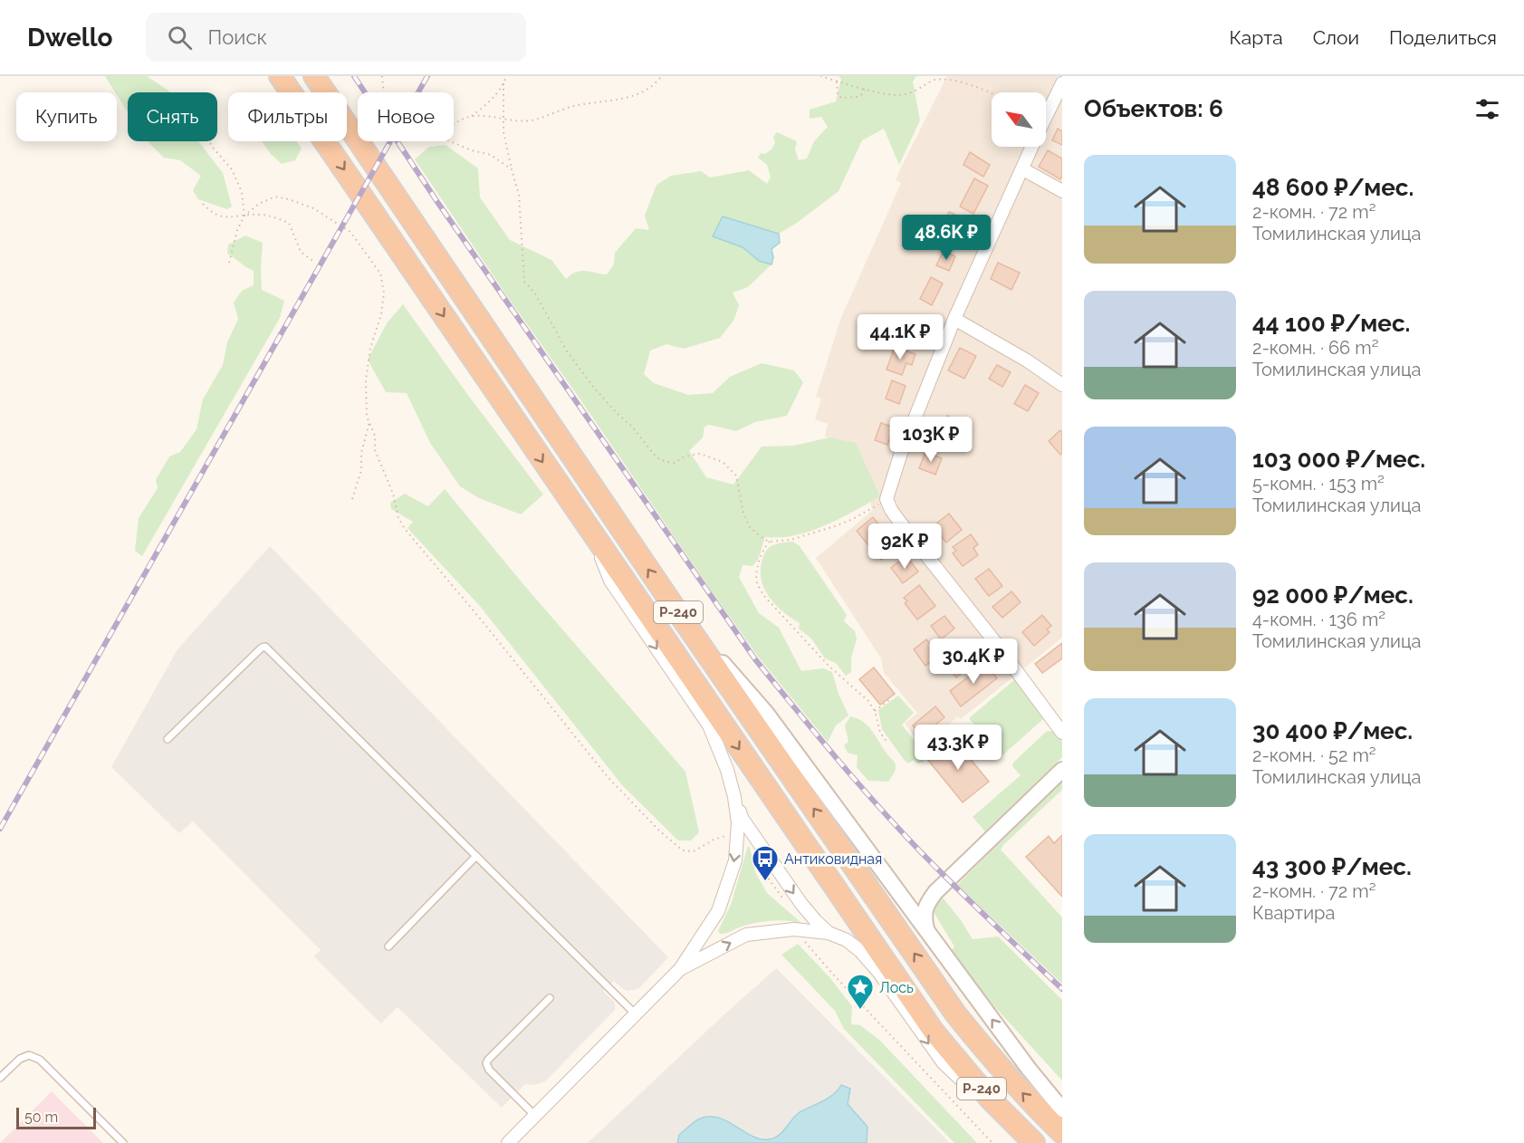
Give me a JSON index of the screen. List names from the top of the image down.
{
  "streets": {
    "highway": ["Р-240"]
  },
  "places": {
    "bus stop": ["Антиковидная"],
    "place": ["Лось"]
  },
  "scale_bar": "50 m",
  "north": "top left",
  "page": {
    "header": "Dwello",
    "search": "Поиск",
    "nav": ["Карта", "Слои", "Поделиться"],
    "heading": "Объектов: 6",
    "chip": [
      "Купить",
      "Снять",
      "Фильтры",
      "Новое"
    ],
    "list": [
      {
        "name": "48 600 ₽/мес.",
        "note": "2-комн. · 72 m² · Томилинская улица"
      },
      {
        "name": "44 100 ₽/мес.",
        "note": "2-комн. · 66 m² · Томилинская улица"
      },
      {
        "name": "103 000 ₽/мес.",
        "note": "5-комн. · 153 m² · Томилинская улица"
      },
      {
        "name": "92 000 ₽/мес.",
        "note": "4-комн. · 136 m² · Томилинская улица"
      },
      {
        "name": "30 400 ₽/мес.",
        "note": "2-комн. · 52 m² · Томилинская улица"
      },
      {
        "name": "43 300 ₽/мес.",
        "note": "2-комн. · 72 m² · Квартира"
      }
    ],
    "price": [
      "48.6K ₽",
      "44.1K ₽",
      "103K ₽",
      "92K ₽",
      "30.4K ₽",
      "43.3K ₽"
    ],
    "scale": "50 m"
  }
}
